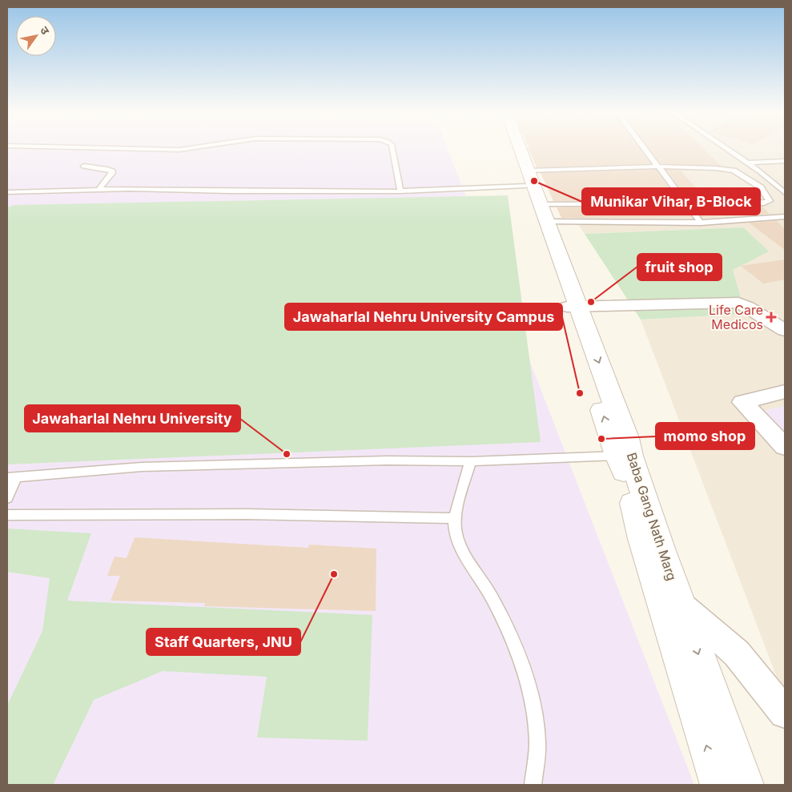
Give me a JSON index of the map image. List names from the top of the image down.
{
  "streets": {
    "street": ["Baba Gang Nath Marg"]
  },
  "places": {
    "other": [
      "Munikar Vihar, B-Block",
      "fruit shop",
      "Jawaharlal Nehru University Campus",
      "momo shop",
      "Jawaharlal Nehru University",
      "Staff Quarters, JNU"
    ],
    "health": ["Life Care Medicos"]
  },
  "north": "top right"
}
